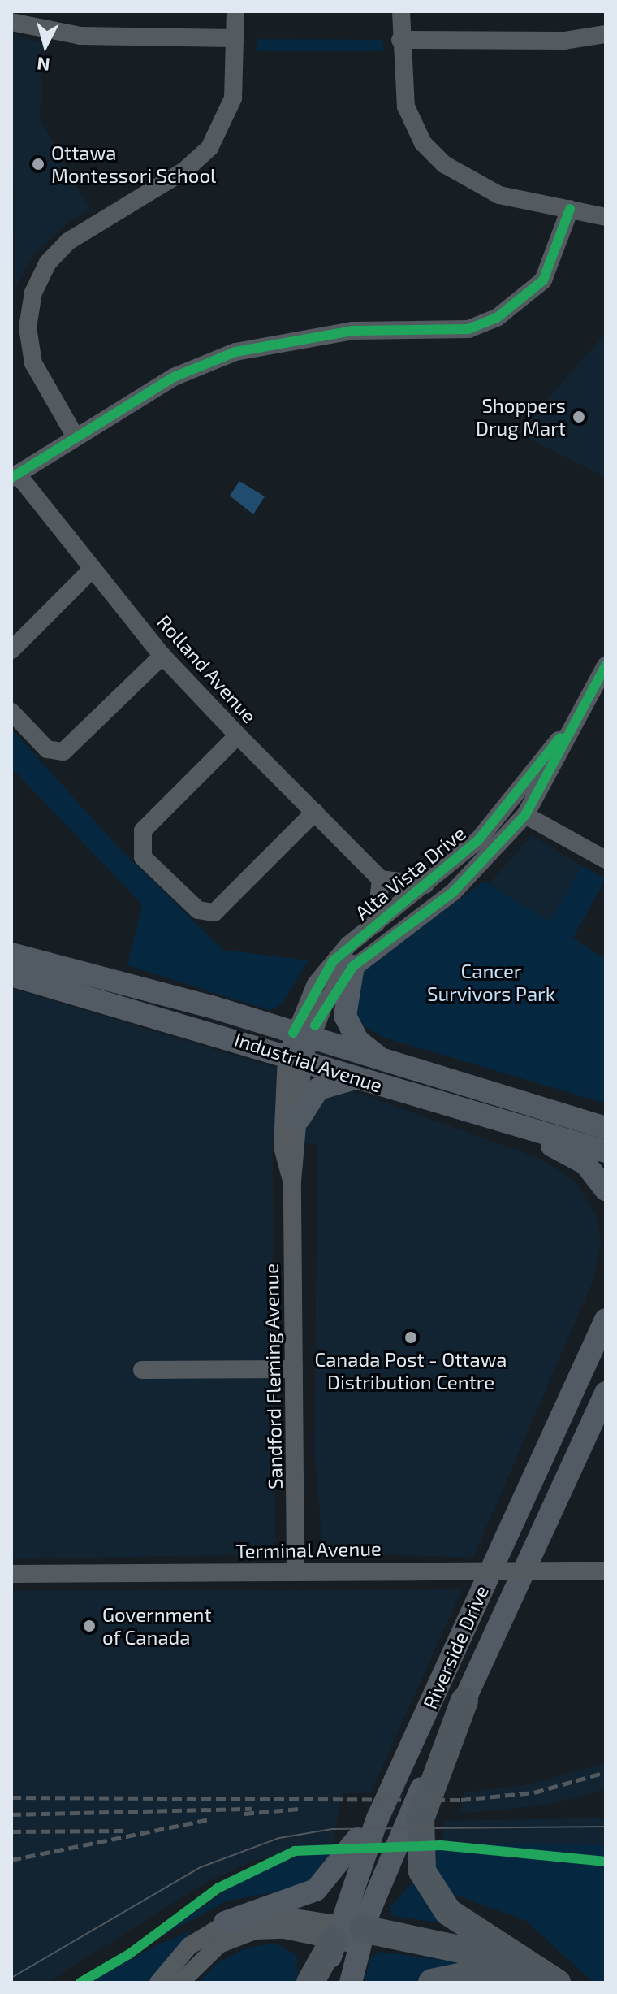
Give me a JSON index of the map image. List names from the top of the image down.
{
  "streets": {
    "main road": ["Industrial Avenue", "Riverside Drive"],
    "street": [
      "Rolland Avenue",
      "Alta Vista Drive",
      "Sandford Fleming Avenue",
      "Terminal Avenue"
    ]
  },
  "crossings": [
    ["Alta Vista Drive", "Industrial Avenue"],
    ["Alta Vista Drive", "Sandford Fleming Avenue"],
    ["Industrial Avenue", "Sandford Fleming Avenue"],
    ["Sandford Fleming Avenue", "Terminal Avenue"]
  ],
  "parks": ["Cancer Survivors Park"],
  "places": [
    "Ottawa Montessori School",
    "Shoppers Drug Mart",
    "Canada Post - Ottawa Distribution Centre",
    "Government of Canada"
  ],
  "north": "bottom"
}
